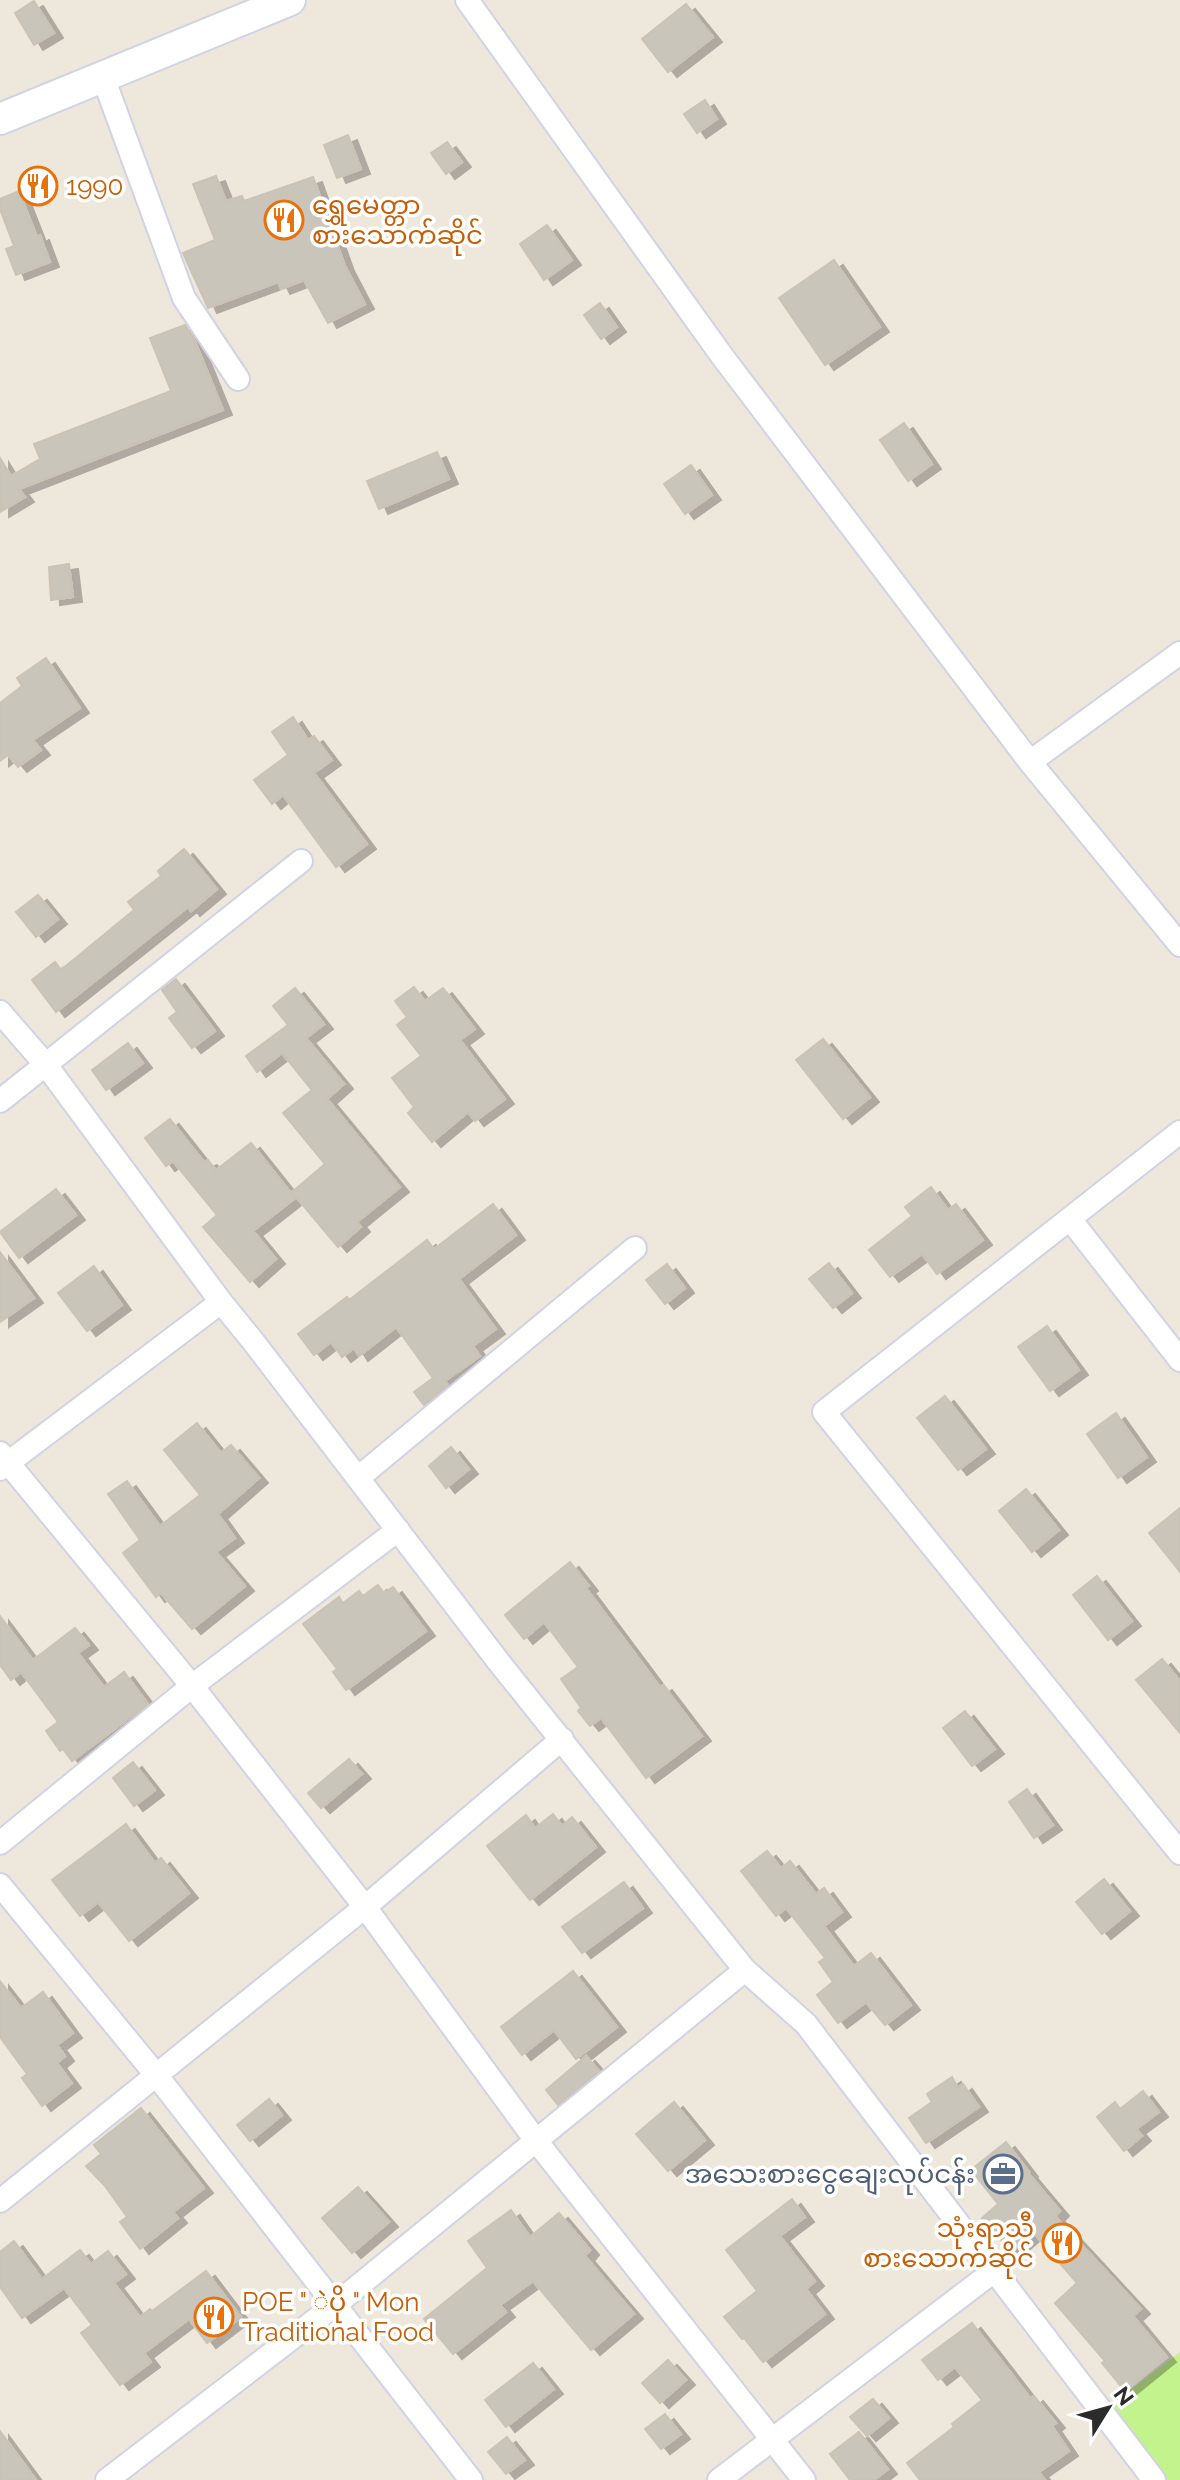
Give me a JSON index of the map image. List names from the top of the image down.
{
  "places": {
    "restaurant": [
      "1990",
      "ရွှေမေတ္တာ စားသောက်ဆိုင်",
      "သုံးရာသီ စားသောက်ဆိုင်",
      "POE \" ဲပို \" Mon Traditional Food"
    ],
    "office": ["အသေးစားငွေချေးလုပ်ငန်း"]
  },
  "north": "top right"
}
